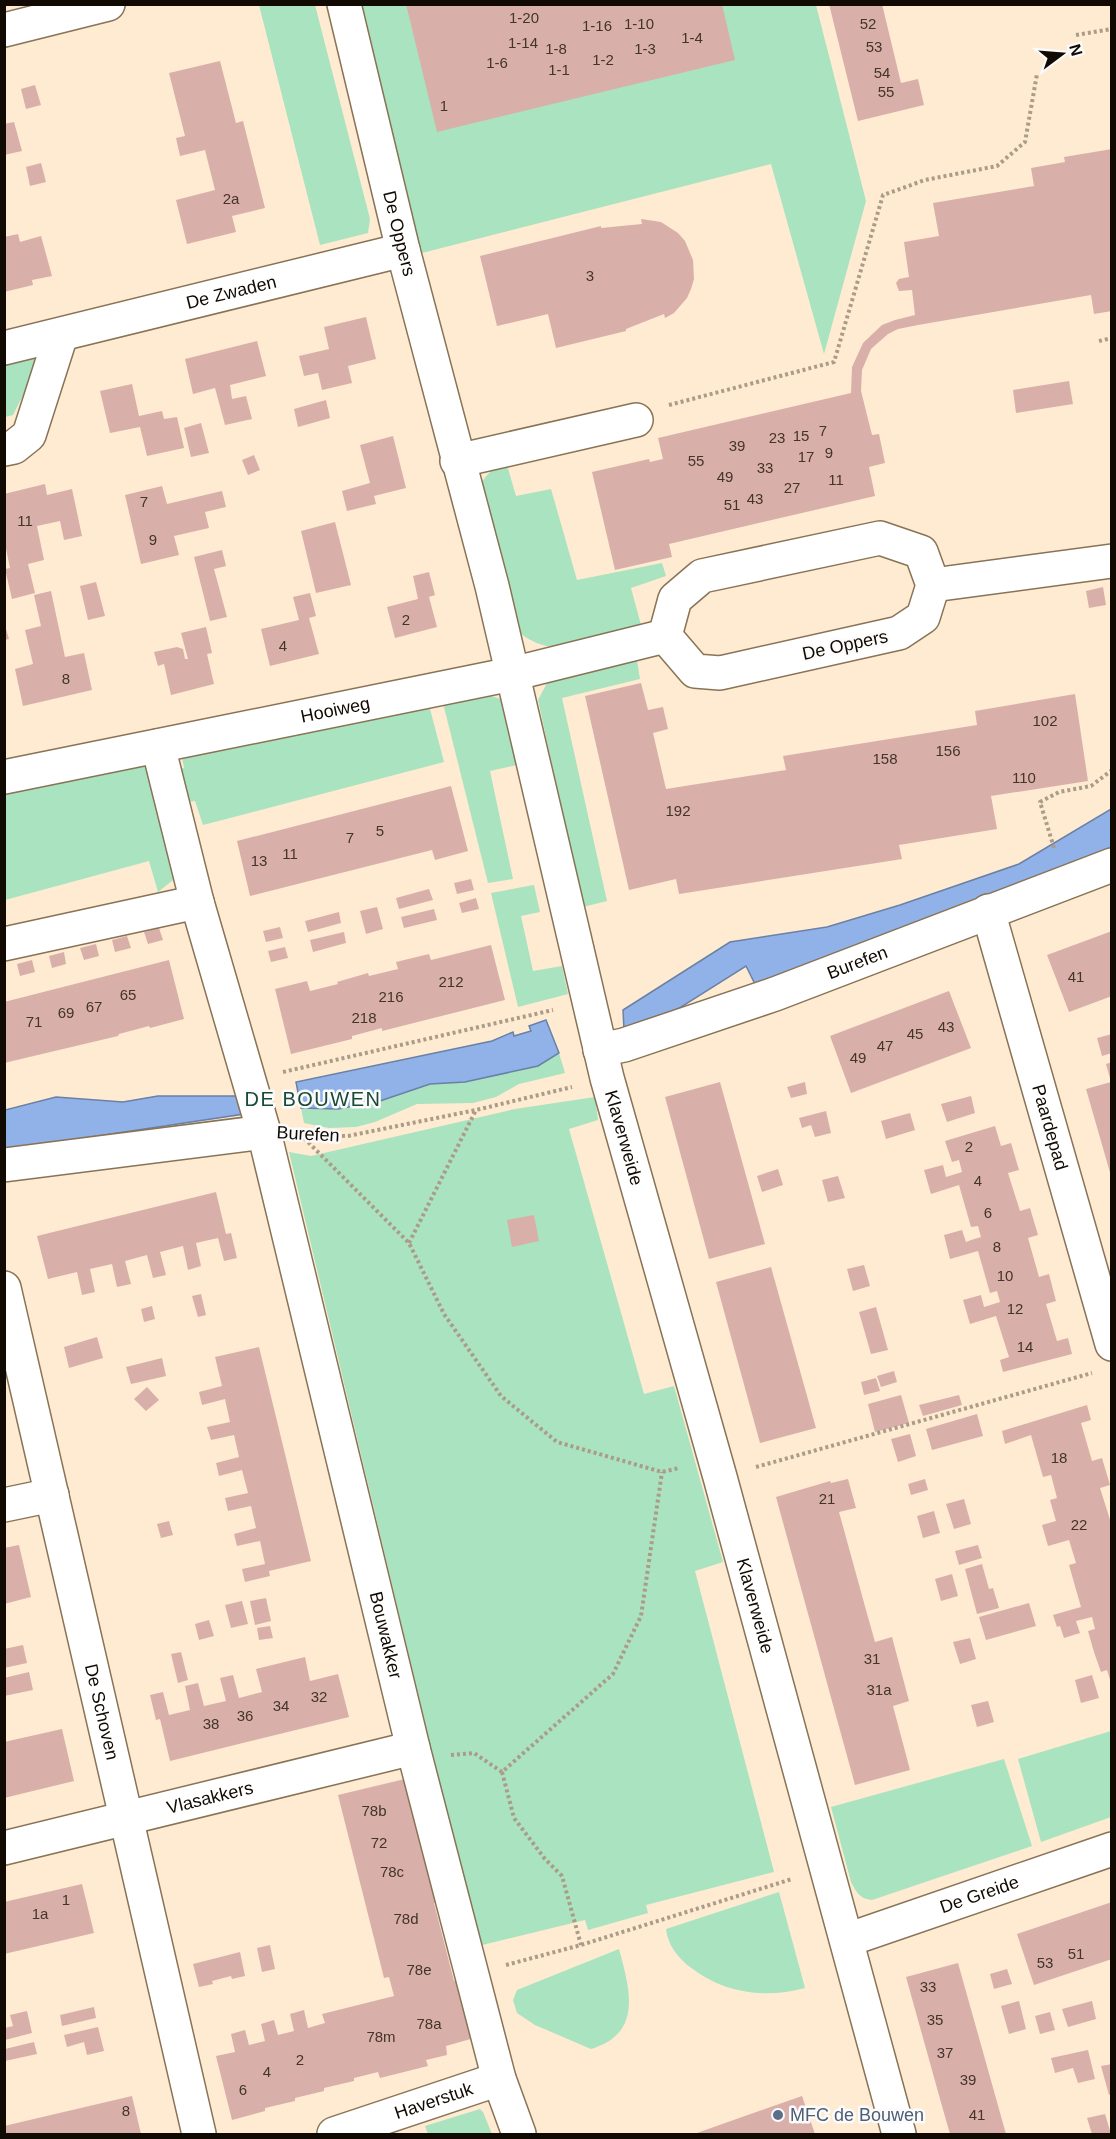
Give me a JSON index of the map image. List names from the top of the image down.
{
  "streets": {
    "street": [
      "De Oppers",
      "De Zwaden",
      "Hooiweg",
      "Burefen",
      "Paardepad",
      "Klaverweide",
      "Bouwakker",
      "De Schoven",
      "Vlasakkers",
      "De Greide",
      "Haverstuk"
    ]
  },
  "crossings": [
    ["De Oppers", "De Zwaden"],
    ["De Oppers", "Hooiweg"],
    ["De Oppers", "Burefen"],
    ["De Oppers", "Klaverweide"],
    ["Burefen", "Paardepad"],
    ["Burefen", "Klaverweide"],
    ["Burefen", "Bouwakker"],
    ["Klaverweide", "De Greide"],
    ["Bouwakker", "Vlasakkers"],
    ["Bouwakker", "Haverstuk"],
    ["De Schoven", "Vlasakkers"]
  ],
  "districts": ["DE BOUWEN"],
  "places": ["MFC de Bouwen"],
  "house_numbers": [
    "1-20",
    "1-10",
    "52",
    "1-16",
    "1-4",
    "1-14",
    "53",
    "1-8",
    "1-3",
    "1-2",
    "1-6",
    "1-1",
    "54",
    "55",
    "1",
    "2a",
    "3",
    "7",
    "15",
    "23",
    "39",
    "9",
    "17",
    "55",
    "33",
    "49",
    "11",
    "27",
    "43",
    "7",
    "51",
    "11",
    "9",
    "2",
    "4",
    "8",
    "102",
    "156",
    "158",
    "110",
    "192",
    "5",
    "7",
    "11",
    "13",
    "41",
    "212",
    "65",
    "216",
    "67",
    "69",
    "218",
    "71",
    "43",
    "45",
    "47",
    "49",
    "2",
    "4",
    "6",
    "8",
    "10",
    "12",
    "14",
    "18",
    "21",
    "22",
    "31",
    "31a",
    "32",
    "34",
    "36",
    "38",
    "78b",
    "72",
    "78c",
    "1",
    "1a",
    "78d",
    "51",
    "53",
    "78e",
    "33",
    "35",
    "78a",
    "78m",
    "37",
    "2",
    "4",
    "39",
    "6",
    "8",
    "41"
  ],
  "north": "right"
}
